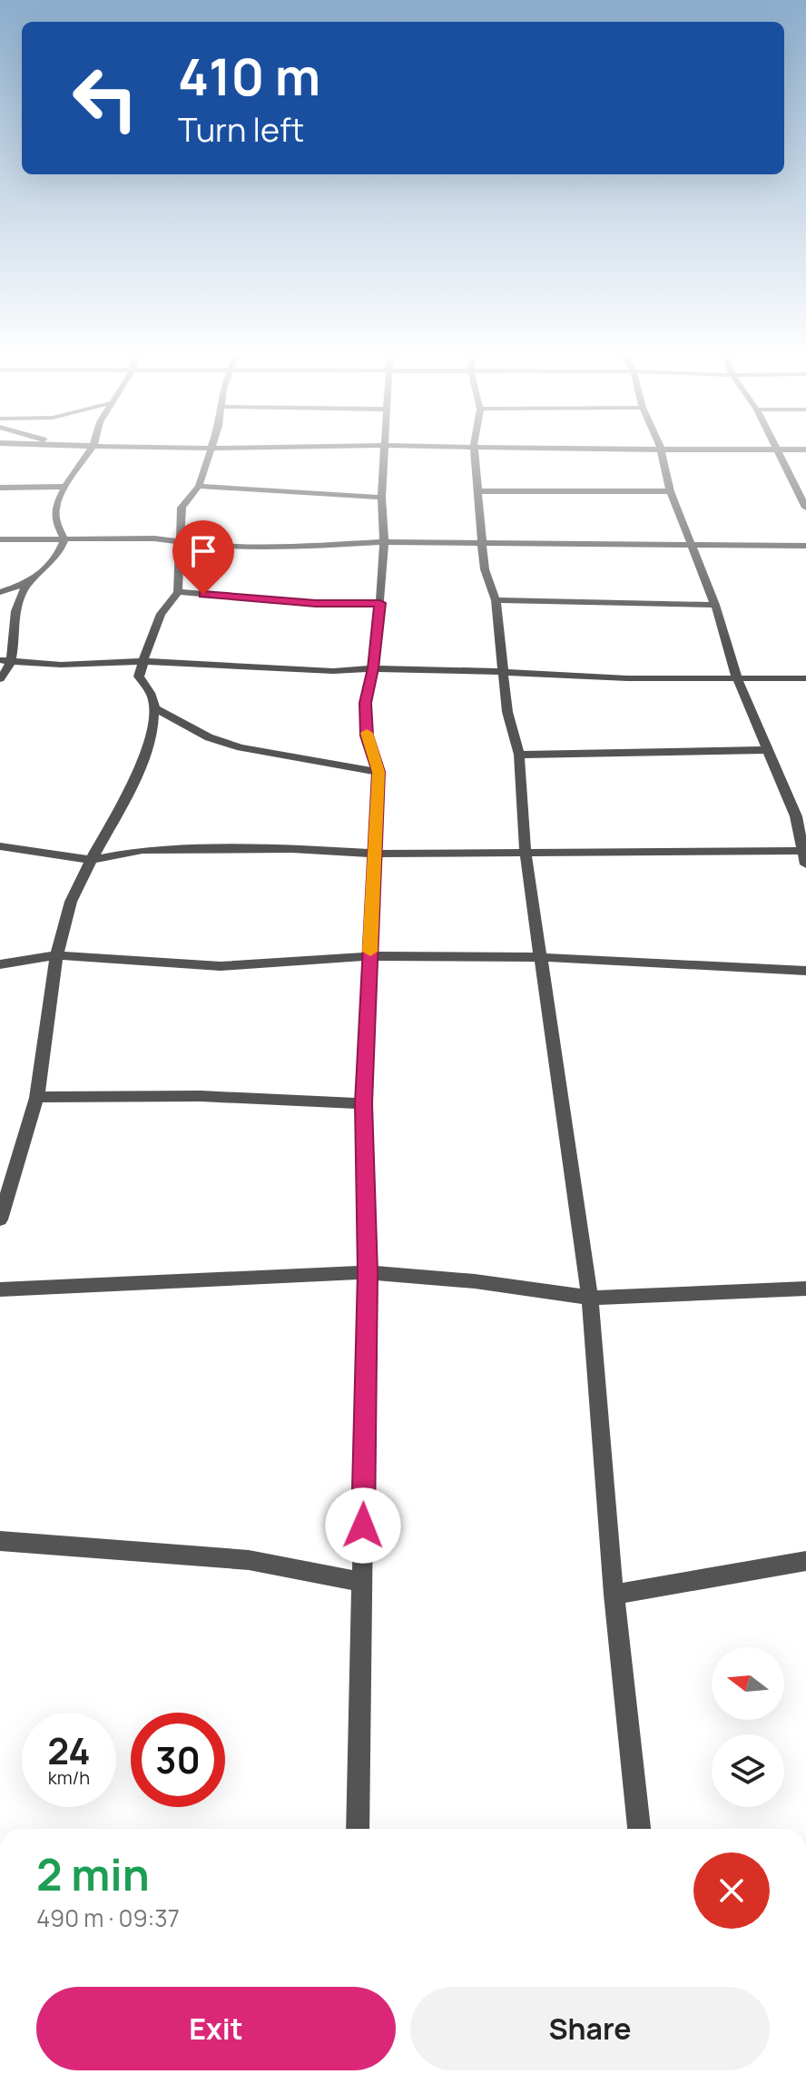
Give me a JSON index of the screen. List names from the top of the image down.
{
  "north": "left",
  "page": {
    "turn": ["410 m", "Turn left"],
    "speed": "24 km/h",
    "limit": "30",
    "heading": ["2 min", "490 m · 09:37"],
    "buttons": ["Exit", "Share"]
  }
}
